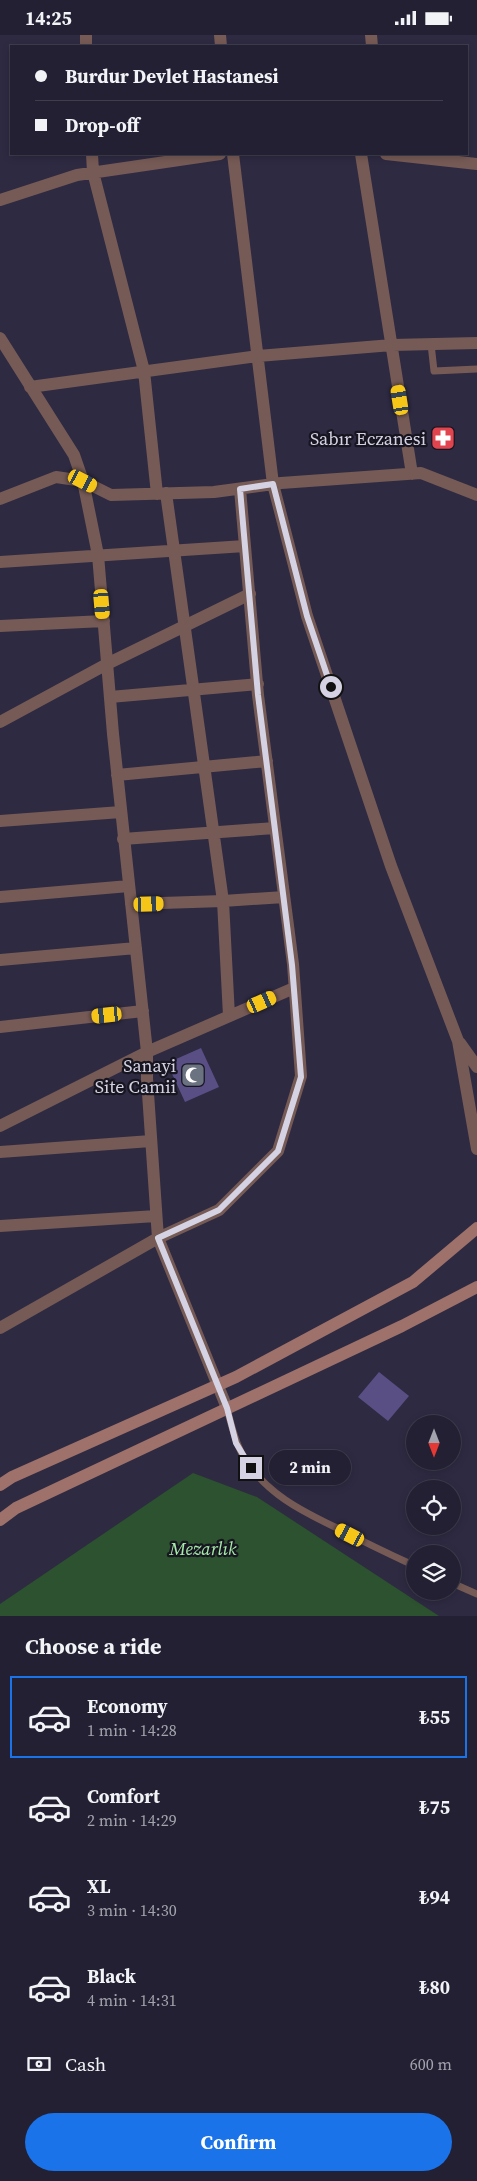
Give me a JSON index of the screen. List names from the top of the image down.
{
  "parks": ["Mezarlık"],
  "places": {
    "pharmacy": ["Sabır Eczanesi"],
    "mosque": ["Sanayi Site Camii"]
  },
  "north": "bottom",
  "page": {
    "status": "14:25",
    "banner": ["Burdur Devlet Hastanesi", "Drop-off"],
    "bubble": "2 min",
    "heading": "Choose a ride",
    "list": [
      {
        "name": "Economy",
        "note": "1 min · 14:28",
        "value": "₺55"
      },
      {
        "name": "Comfort",
        "note": "2 min · 14:29",
        "value": "₺75"
      },
      {
        "name": "XL",
        "note": "3 min · 14:30",
        "value": "₺94"
      },
      {
        "name": "Black",
        "note": "4 min · 14:31",
        "value": "₺80"
      }
    ],
    "pay": ["Cash", "600 m"],
    "buttons": "Confirm"
  }
}
